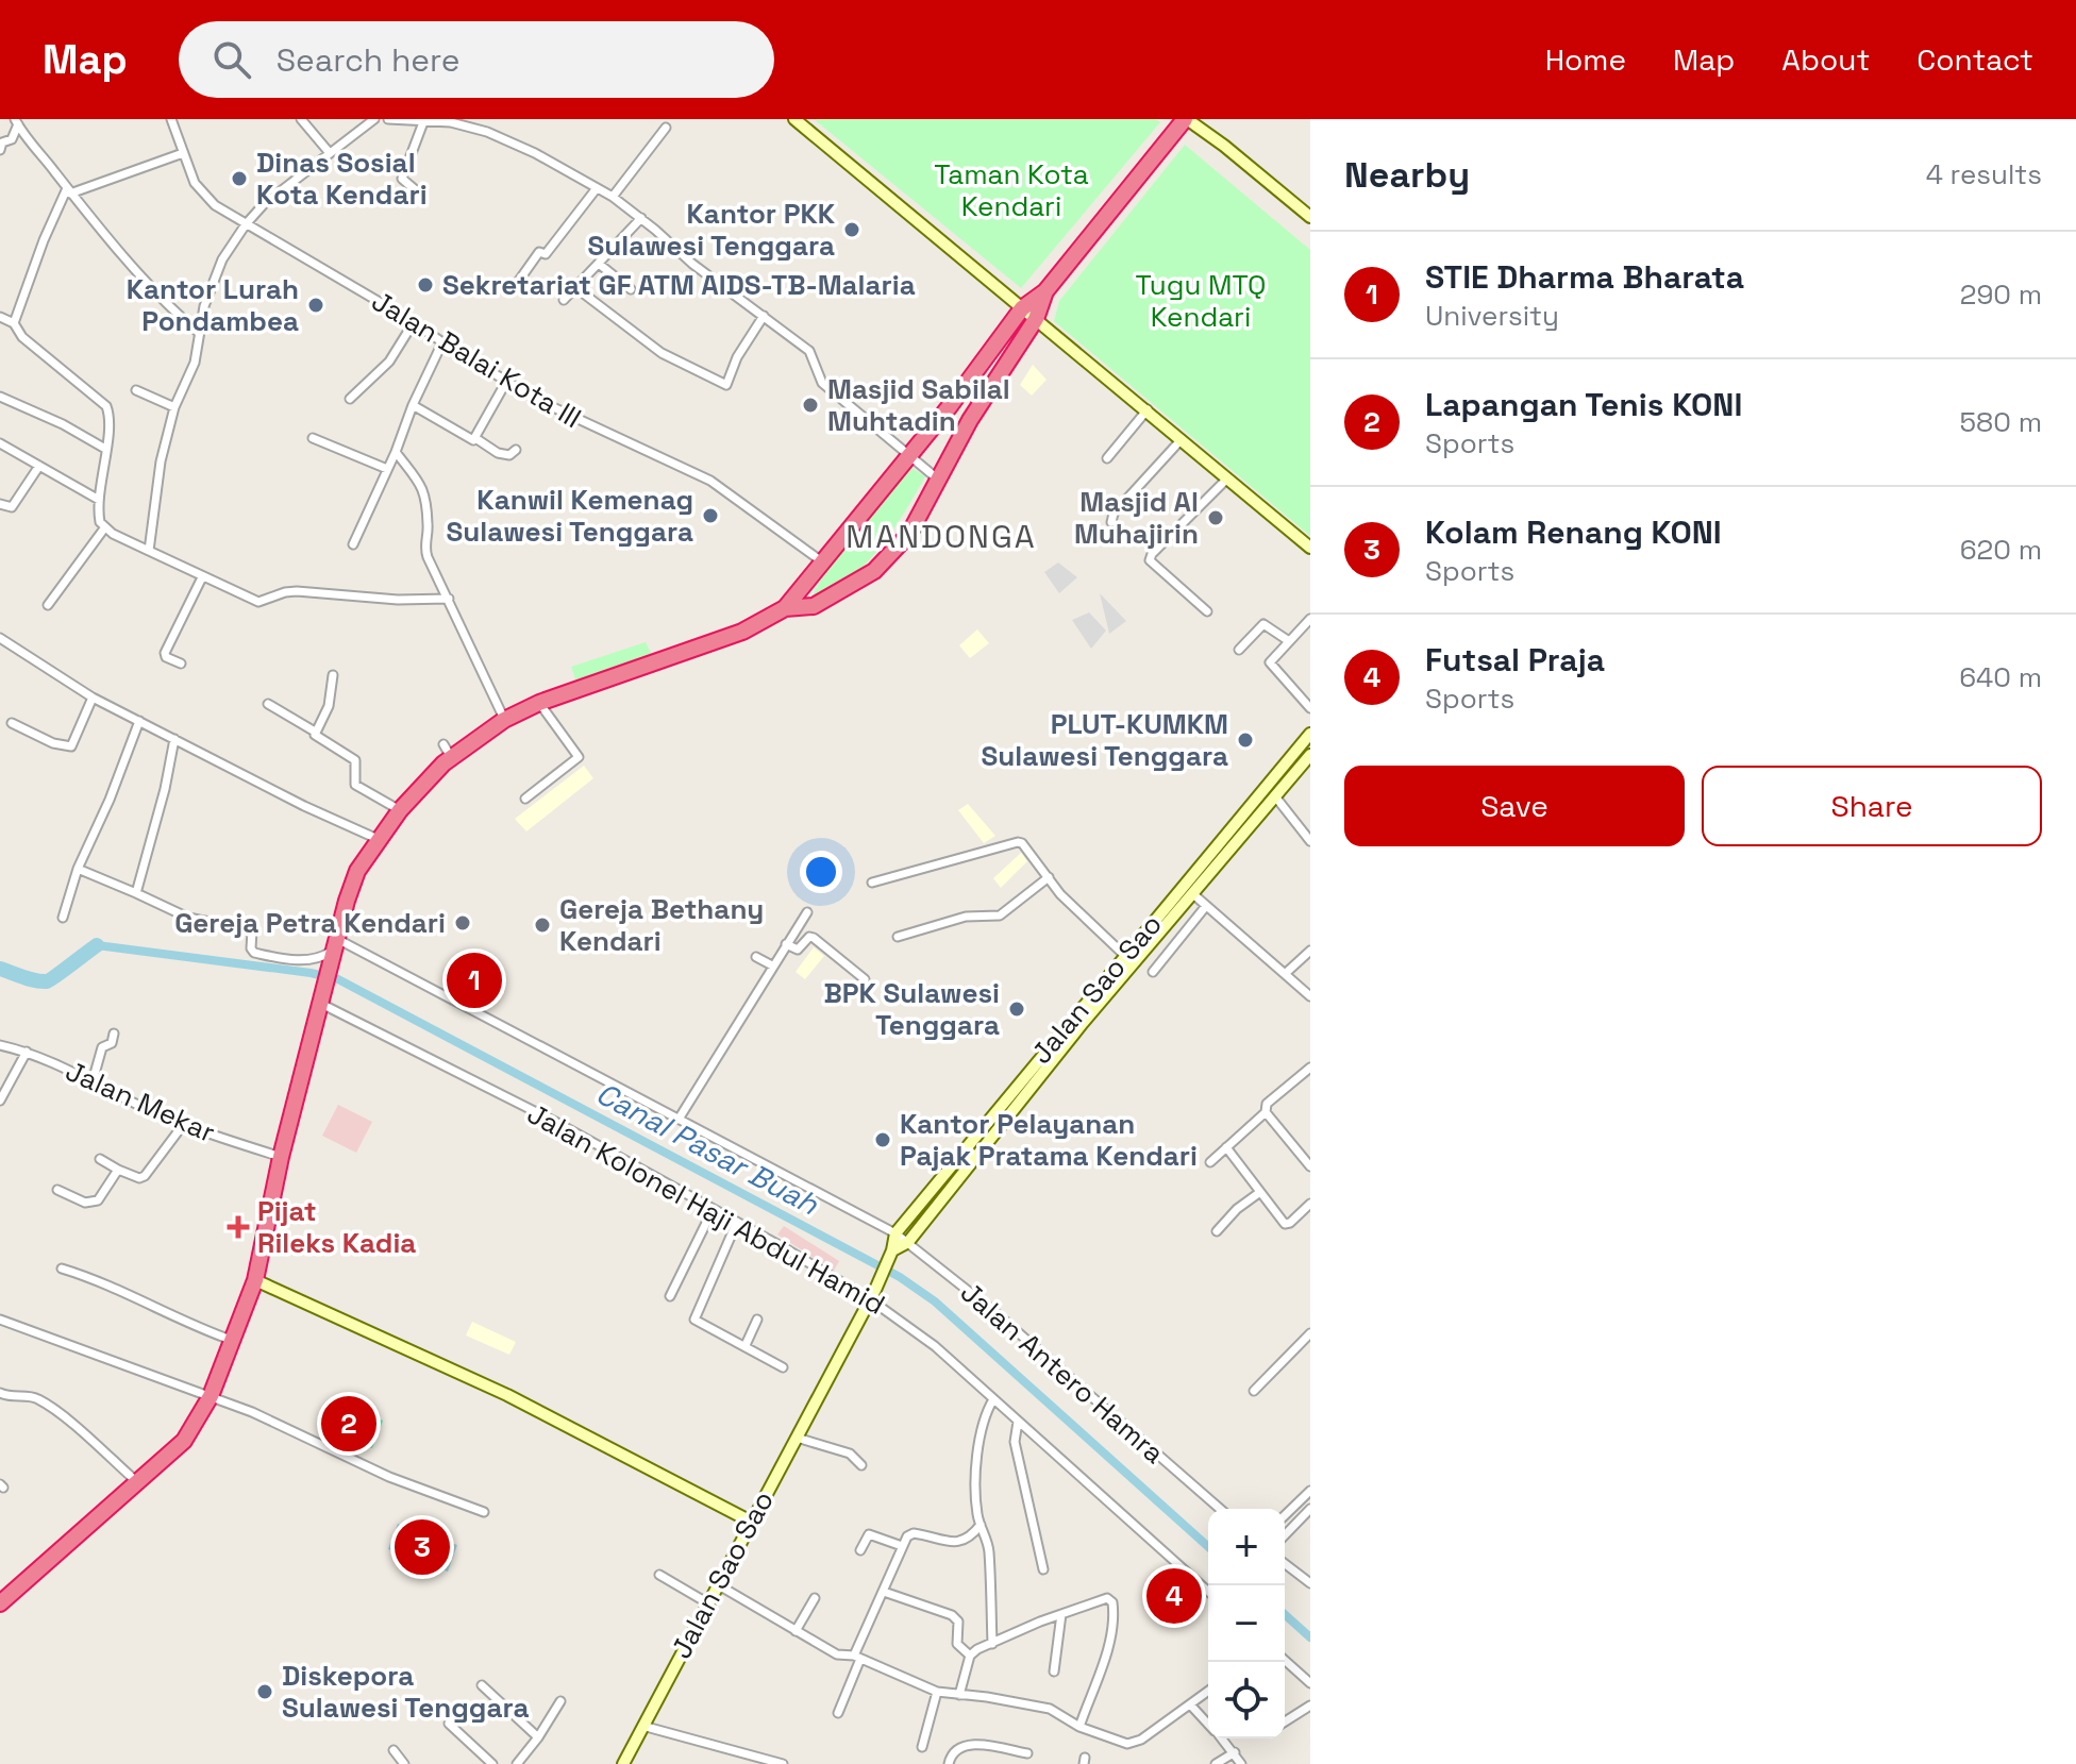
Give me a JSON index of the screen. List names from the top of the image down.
{
  "streets": {
    "street": [
      "Jalan Balai Kota III",
      "Jalan Sao Sao",
      "Jalan Mekar",
      "Jalan Kolonel Haji Abdul Hamid",
      "Jalan Antero Hamra"
    ]
  },
  "crossings": [
    ["Jalan Sao Sao", "Jalan Kolonel Haji Abdul Hamid"],
    ["Jalan Sao Sao", "Jalan Antero Hamra"]
  ],
  "districts": ["MANDONGA"],
  "water": ["Canal Pasar Buah"],
  "parks": ["Taman Kota Kendari", "Tugu MTQ Kendari"],
  "places": {
    "other": [
      "Dinas Sosial Kota Kendari",
      "Kantor PKK Sulawesi Tenggara",
      "Sekretariat GF ATM AIDS-TB-Malaria",
      "Kantor Lurah Pondambea",
      "Masjid Sabilal Muhtadin",
      "Kanwil Kemenag Sulawesi Tenggara",
      "Masjid Al Muhajirin",
      "PLUT-KUMKM Sulawesi Tenggara",
      "Gereja Petra Kendari",
      "Gereja Bethany Kendari",
      "BPK Sulawesi Tenggara",
      "Kantor Pelayanan Pajak Pratama Kendari",
      "Diskepora Sulawesi Tenggara"
    ],
    "health": ["Pijat Rileks Kadia"]
  },
  "page": {
    "header": "Map",
    "search": "Search here",
    "nav": [
      "Home",
      "Map",
      "About",
      "Contact"
    ],
    "heading": ["Nearby", "4 results"],
    "list": [
      {
        "mark": "1",
        "name": "STIE Dharma Bharata",
        "note": "University",
        "value": "290 m"
      },
      {
        "mark": "2",
        "name": "Lapangan Tenis KONI",
        "note": "Sports",
        "value": "580 m"
      },
      {
        "mark": "3",
        "name": "Kolam Renang KONI",
        "note": "Sports",
        "value": "620 m"
      },
      {
        "mark": "4",
        "name": "Futsal Praja",
        "note": "Sports",
        "value": "640 m"
      }
    ],
    "buttons": ["Save", "Share"],
    "pins": [
      "1",
      "2",
      "3",
      "4"
    ],
    "map_buttons": ["+", "−"]
  }
}
